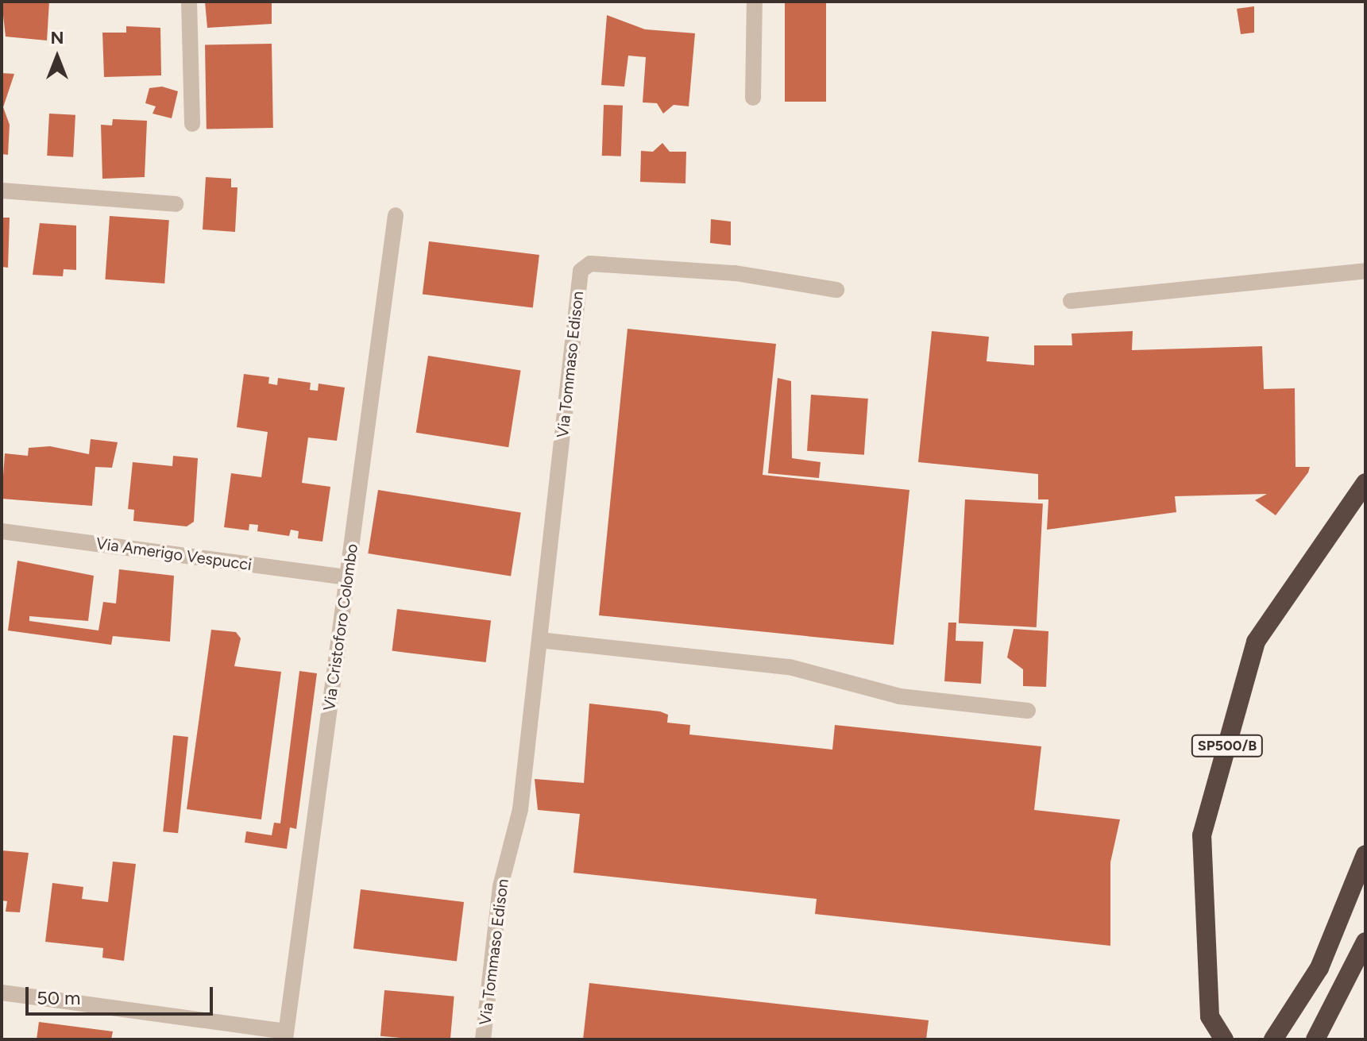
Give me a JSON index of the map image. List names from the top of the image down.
{
  "streets": {
    "highway": ["SP500/B"],
    "street": ["Via Tommaso Edison", "Via Amerigo Vespucci", "Via Cristoforo Colombo"]
  },
  "crossings": [
    ["Via Amerigo Vespucci", "Via Cristoforo Colombo"]
  ],
  "scale_bar": "50 m",
  "north": "top"
}
